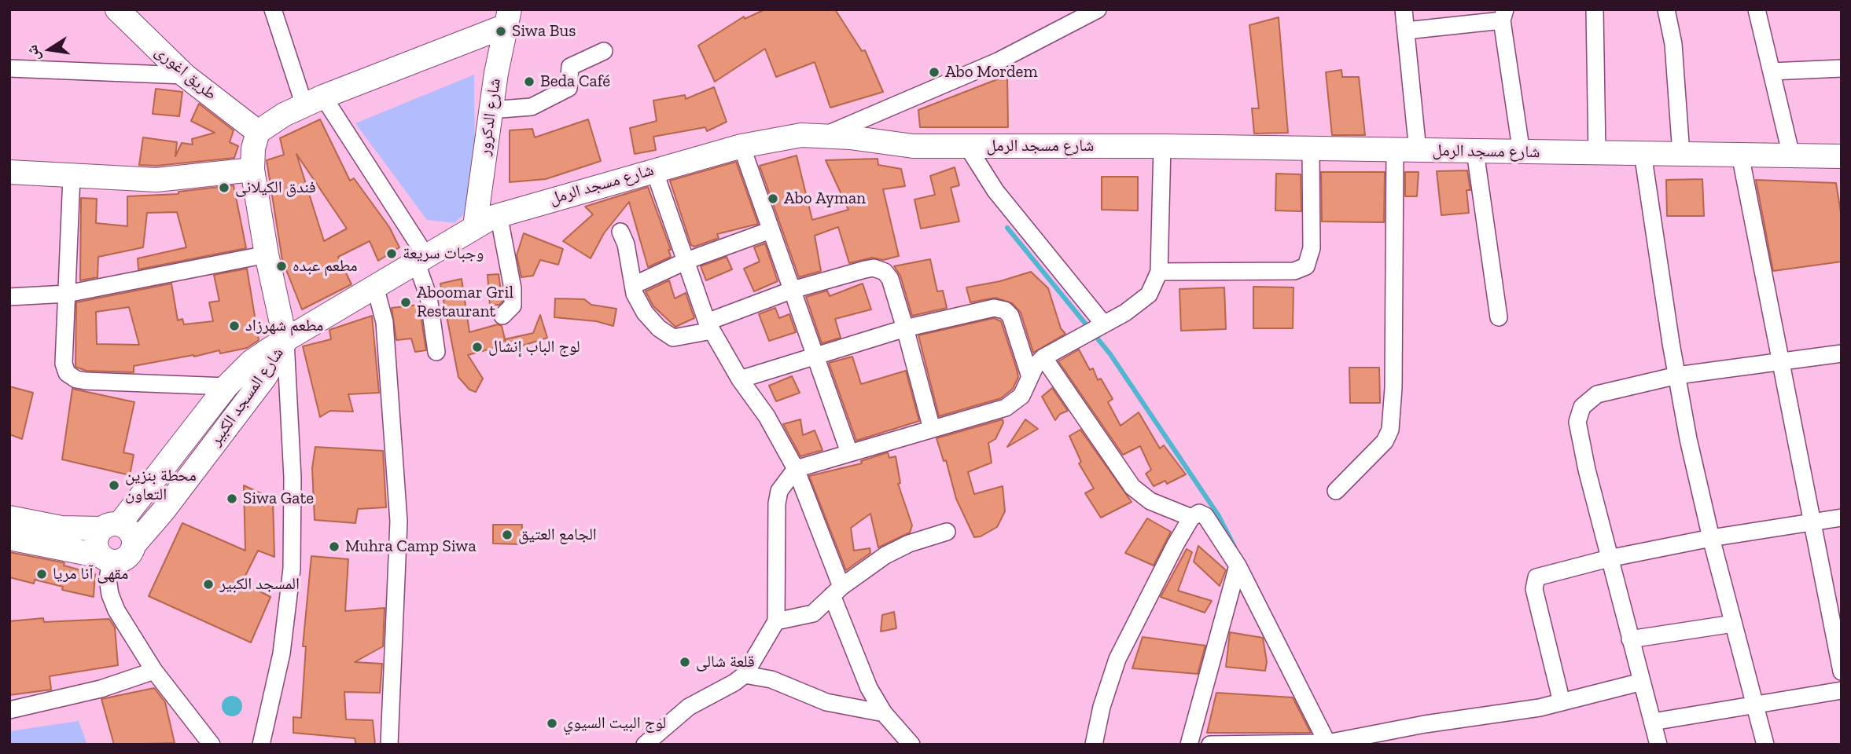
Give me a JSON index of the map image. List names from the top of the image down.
{
  "streets": {
    "street": [
      "طريق اغورى",
      "شارع الدكرور",
      "شارع مسجد الرمل",
      "شارع المسجد الكبير"
    ]
  },
  "crossings": [
    ["شارع الدكرور", "شارع مسجد الرمل"],
    ["شارع مسجد الرمل", "شارع المسجد الكبير"]
  ],
  "places": [
    "Siwa Bus",
    "Abo Mordem",
    "Beda Café",
    "فندق الكيلانى",
    "Abo Ayman",
    "وجبات سريعة",
    "مطعم عبده",
    "Aboomar Gril Restaurant",
    "مطعم شهرزاد",
    "لوج الباب إنشال",
    "محطة بنزين التعاون",
    "Siwa Gate",
    "الجامع العتيق",
    "Muhra Camp Siwa",
    "مقهى آنا مريا",
    "المسجد الكبير",
    "قلعة شالى",
    "لوج البيت السيوي"
  ],
  "north": "left"
}
